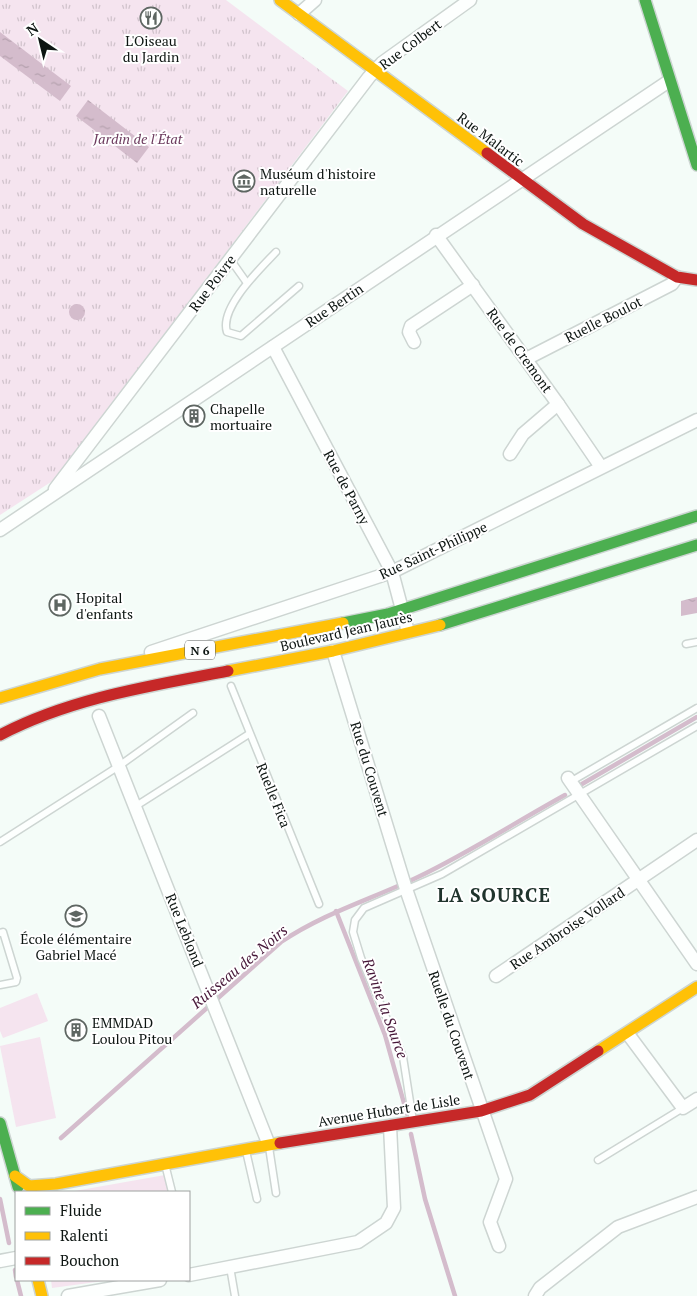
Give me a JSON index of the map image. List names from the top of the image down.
{
  "streets": {
    "main road": [
      "Rue Malartic",
      "Boulevard Jean Jaurès",
      "N 6",
      "Avenue Hubert de Lisle"
    ],
    "street": [
      "Rue Colbert",
      "Rue Poivre",
      "Rue Bertin",
      "Ruelle Boulot",
      "Rue de Cremont",
      "Rue de Parny",
      "Rue Saint-Philippe",
      "Rue du Couvent",
      "Rue Ambroise Vollard",
      "Rue Leblond",
      "Ruelle du Couvent"
    ],
    "lane": ["Ruelle Fica"]
  },
  "crossings": [
    ["Rue Colbert", "Rue Malartic"],
    ["Rue Colbert", "Rue Poivre"],
    ["Rue Malartic", "Rue Poivre"],
    ["Rue Malartic", "Rue Bertin"],
    ["Rue Malartic", "Ruelle Boulot"],
    ["Rue Poivre", "Rue Bertin"],
    ["Rue Bertin", "Rue de Cremont"],
    ["Rue Bertin", "Rue de Parny"],
    ["Ruelle Boulot", "Rue de Cremont"],
    ["Rue de Cremont", "Rue Saint-Philippe"],
    ["Rue de Parny", "Rue Saint-Philippe"],
    ["Rue de Parny", "Boulevard Jean Jaurès"],
    ["Rue Saint-Philippe", "Boulevard Jean Jaurès"],
    ["Boulevard Jean Jaurès", "Rue du Couvent"],
    ["Rue du Couvent", "Ruelle du Couvent"],
    ["Rue Leblond", "Avenue Hubert de Lisle"],
    ["Ruelle du Couvent", "Avenue Hubert de Lisle"]
  ],
  "districts": ["LA SOURCE"],
  "water": ["Ruisseau des Noirs", "Ravine la Source"],
  "parks": ["Jardin de l'État"],
  "places": {
    "restaurant": ["L'Oiseau du Jardin"],
    "museum": ["Muséum d'histoire naturelle"],
    "building": ["Chapelle mortuaire", "EMMDAD Loulou Pitou"],
    "hospital": ["Hopital d'enfants"],
    "school or university": ["École élémentaire Gabriel Macé"]
  },
  "legend": ["Fluide", "Ralenti", "Bouchon"],
  "north": "top left"
}
